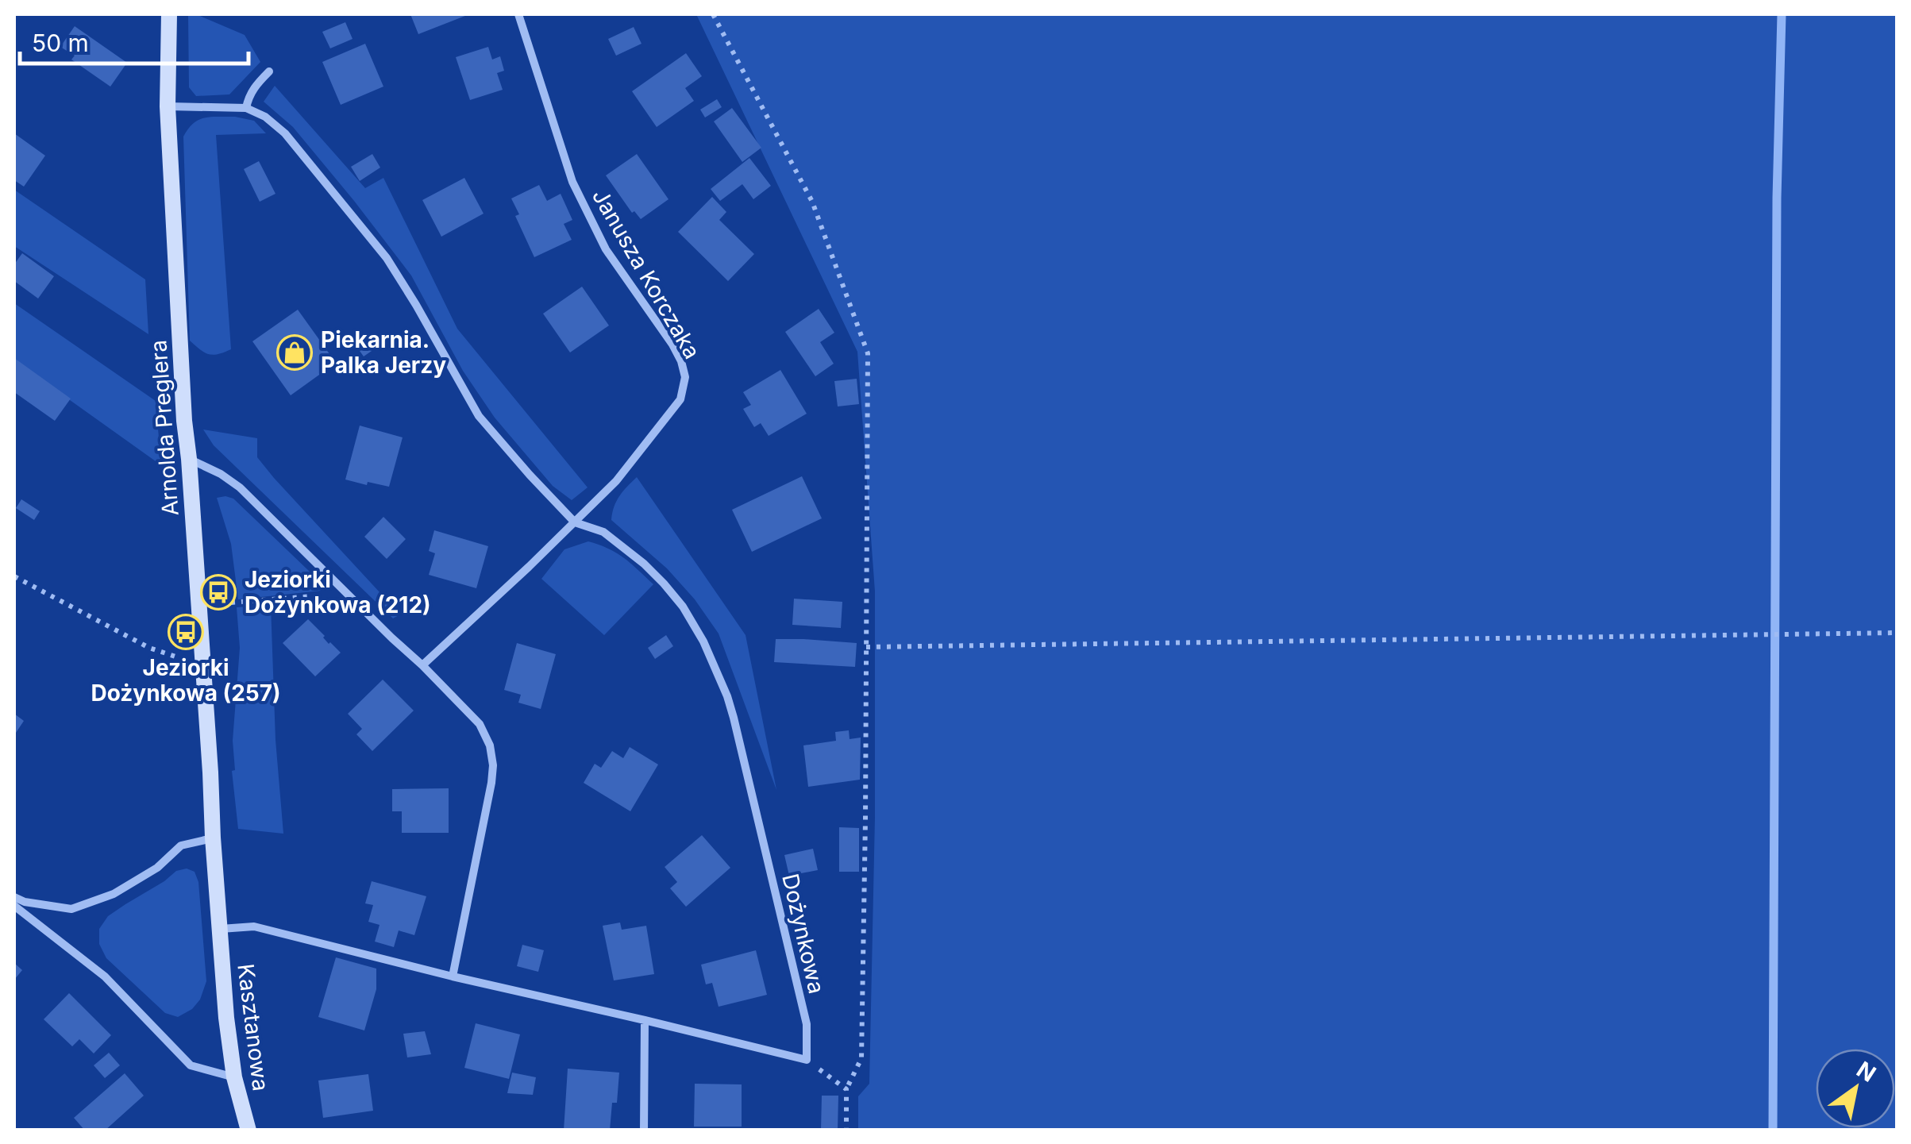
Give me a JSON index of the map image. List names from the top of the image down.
{
  "streets": {
    "street": [
      "Janusza Korczaka",
      "Arnolda Preglera",
      "Dożynkowa",
      "Kasztanowa"
    ]
  },
  "crossings": [
    ["Janusza Korczaka", "Dożynkowa"],
    ["Arnolda Preglera", "Kasztanowa"]
  ],
  "places": {
    "shop": ["Piekarnia. Palka Jerzy"],
    "bus stop": ["Jeziorki Dożynkowa (212)", "Jeziorki Dożynkowa (257)"]
  },
  "scale_bar": "50 m",
  "north": "top right"
}
